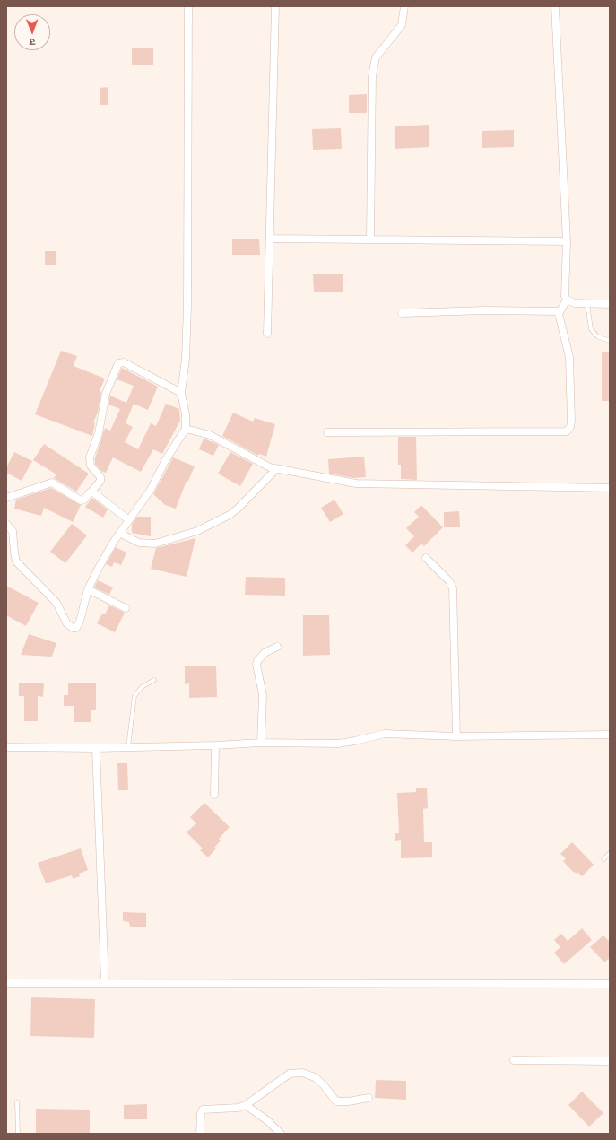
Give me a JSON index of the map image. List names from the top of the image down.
{
  "north": "bottom"
}
